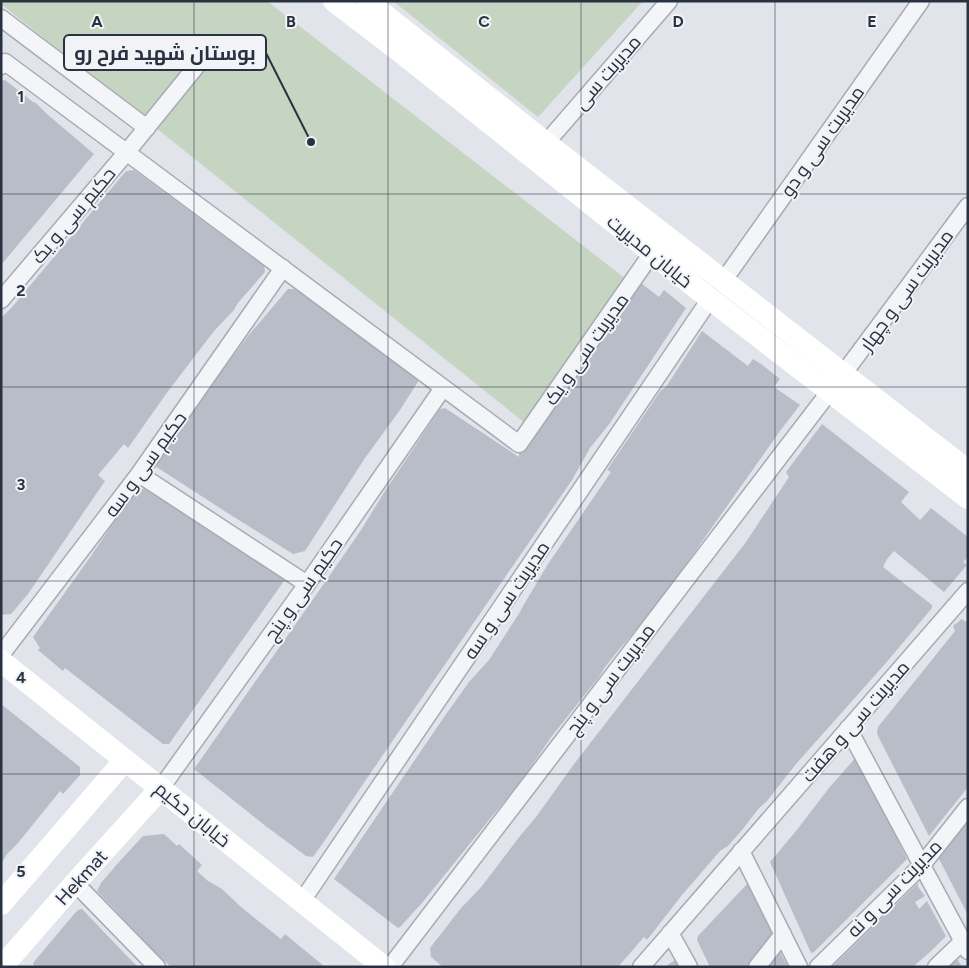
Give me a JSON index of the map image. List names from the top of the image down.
{
  "streets": {
    "main road": ["خیابان مدیریت", "خیابان حکیم", "Hekmat"],
    "street": [
      "مدیریت سی",
      "مدیریت سی و دو",
      "حکیم سی و یک",
      "مدیریت سی و چهار",
      "مدیریت سی و یک",
      "حکیم سی و سه",
      "حکیم سی و پنج",
      "مدیریت سی و سه",
      "مدیریت سی و پنج",
      "مدیریت سی و هفت",
      "مدیریت سی و نه"
    ]
  },
  "crossings": [
    ["مدیریت سی", "خیابان مدیریت"],
    ["مدیریت سی و دو", "خیابان مدیریت"],
    ["خیابان مدیریت", "مدیریت سی و چهار"],
    ["خیابان مدیریت", "مدیریت سی و یک"],
    ["خیابان مدیریت", "مدیریت سی و سه"],
    ["خیابان مدیریت", "مدیریت سی و پنج"],
    ["مدیریت سی و یک", "حکیم سی و پنج"],
    ["حکیم سی و پنج", "خیابان حکیم"],
    ["حکیم سی و پنج", "Hekmat"],
    ["مدیریت سی و سه", "خیابان حکیم"],
    ["خیابان حکیم", "Hekmat"]
  ],
  "places": ["بوستان شهید فرح رو"],
  "grid": {
    "columns": [
      "A",
      "B",
      "C",
      "D",
      "E"
    ],
    "rows": [
      "1",
      "2",
      "3",
      "4",
      "5"
    ]
  }
}
